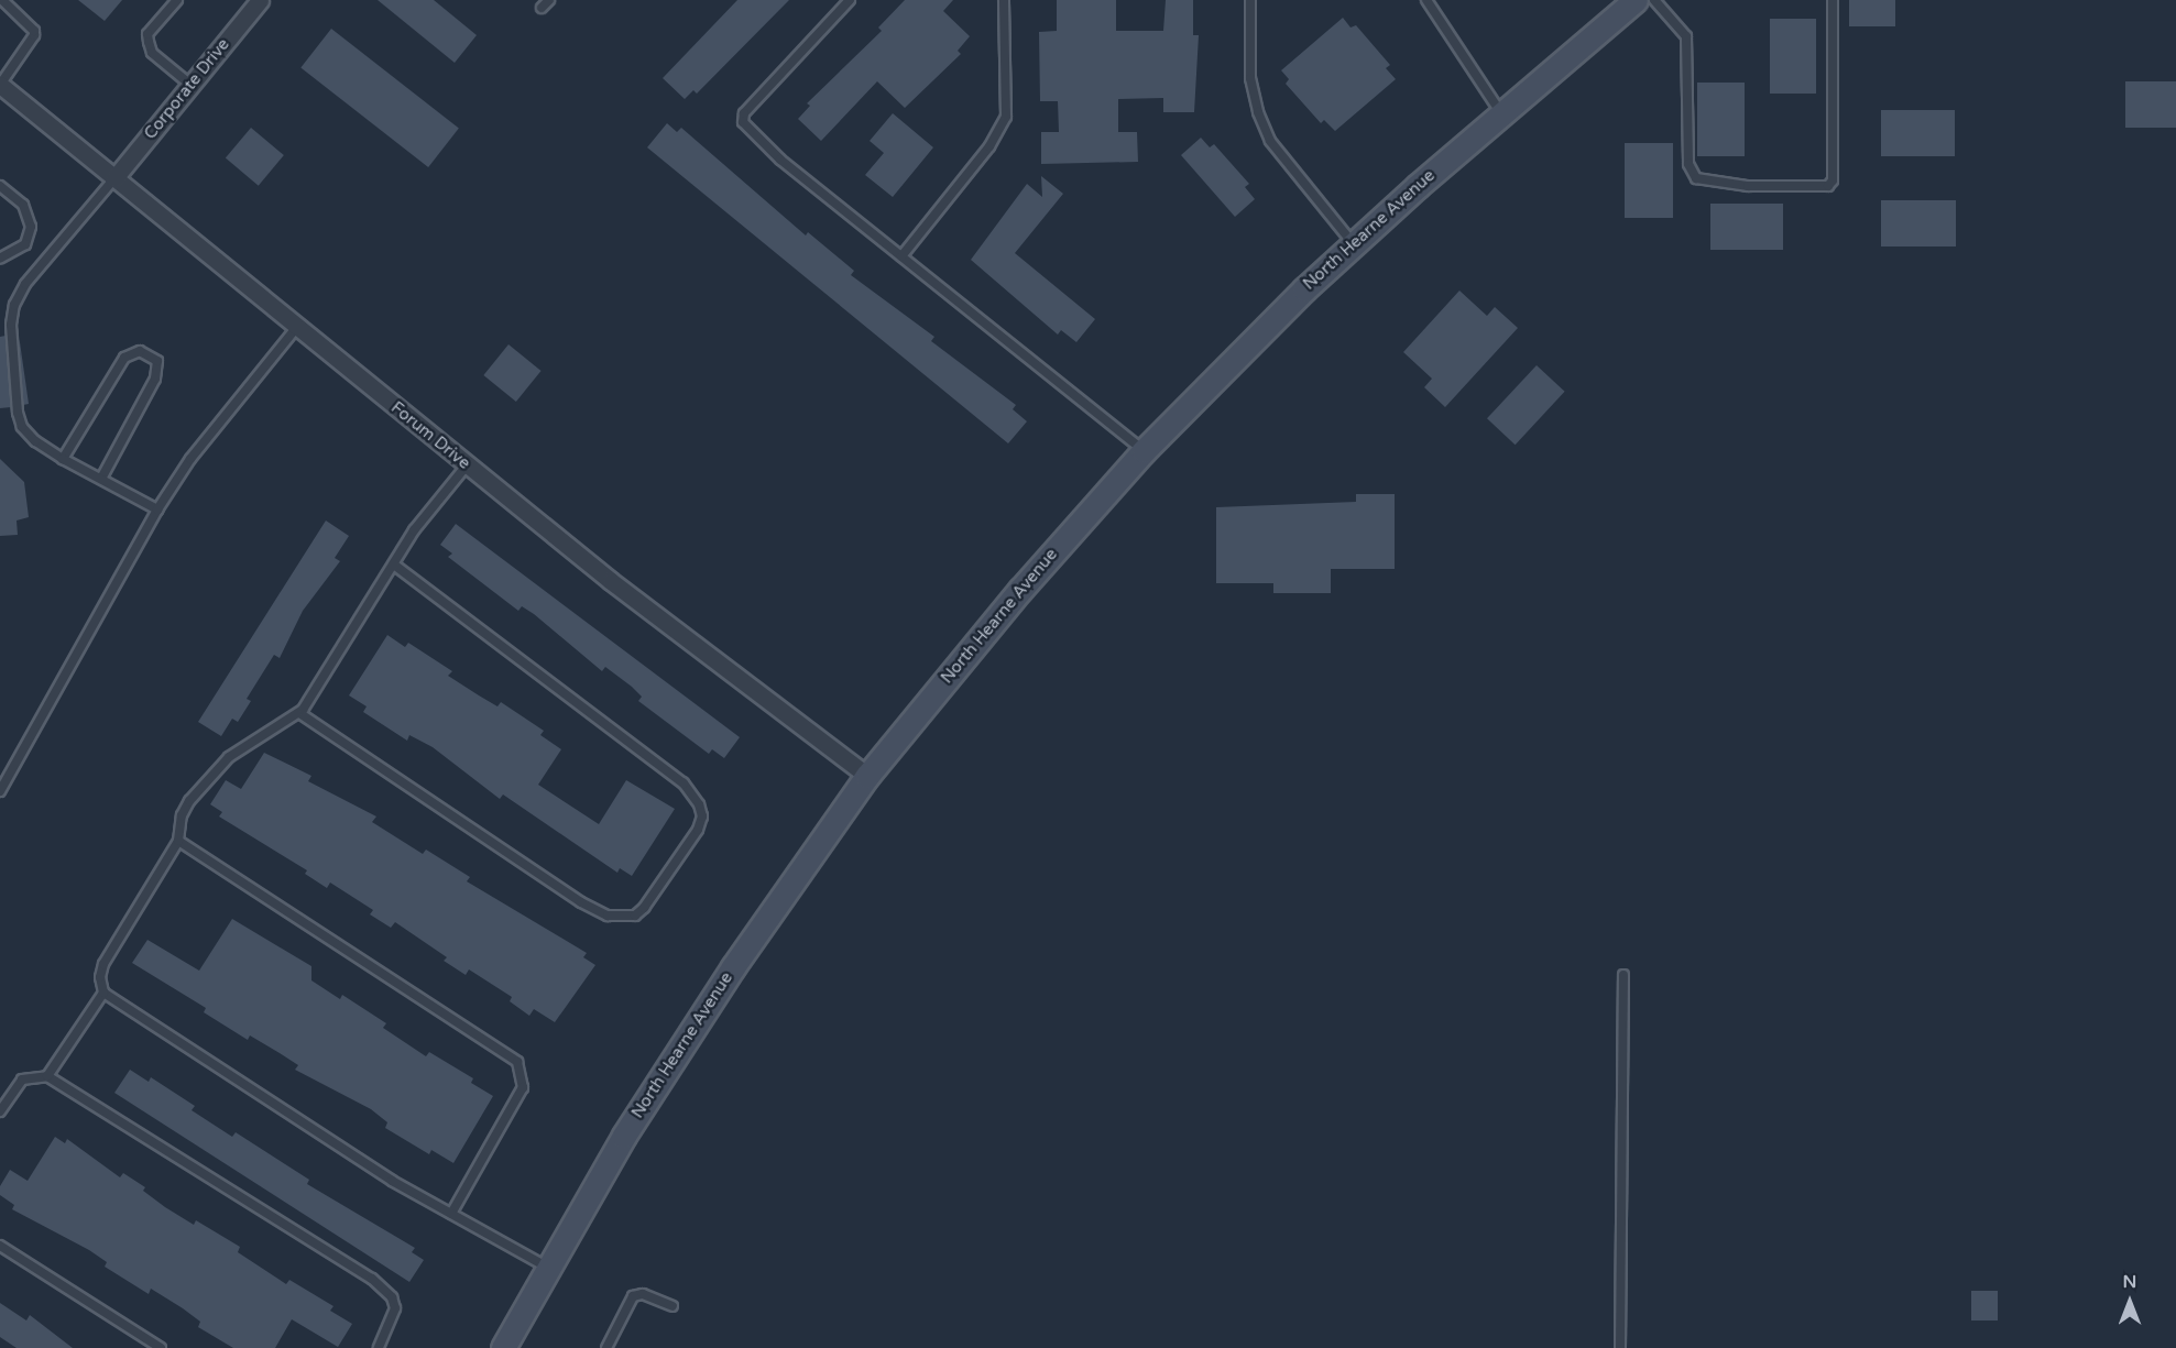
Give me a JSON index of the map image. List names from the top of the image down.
{
  "streets": {
    "main road": ["North Hearne Avenue"],
    "street": ["Corporate Drive", "Forum Drive"]
  },
  "crossings": [
    ["Corporate Drive", "Forum Drive"],
    ["North Hearne Avenue", "Forum Drive"]
  ],
  "north": "top"
}
